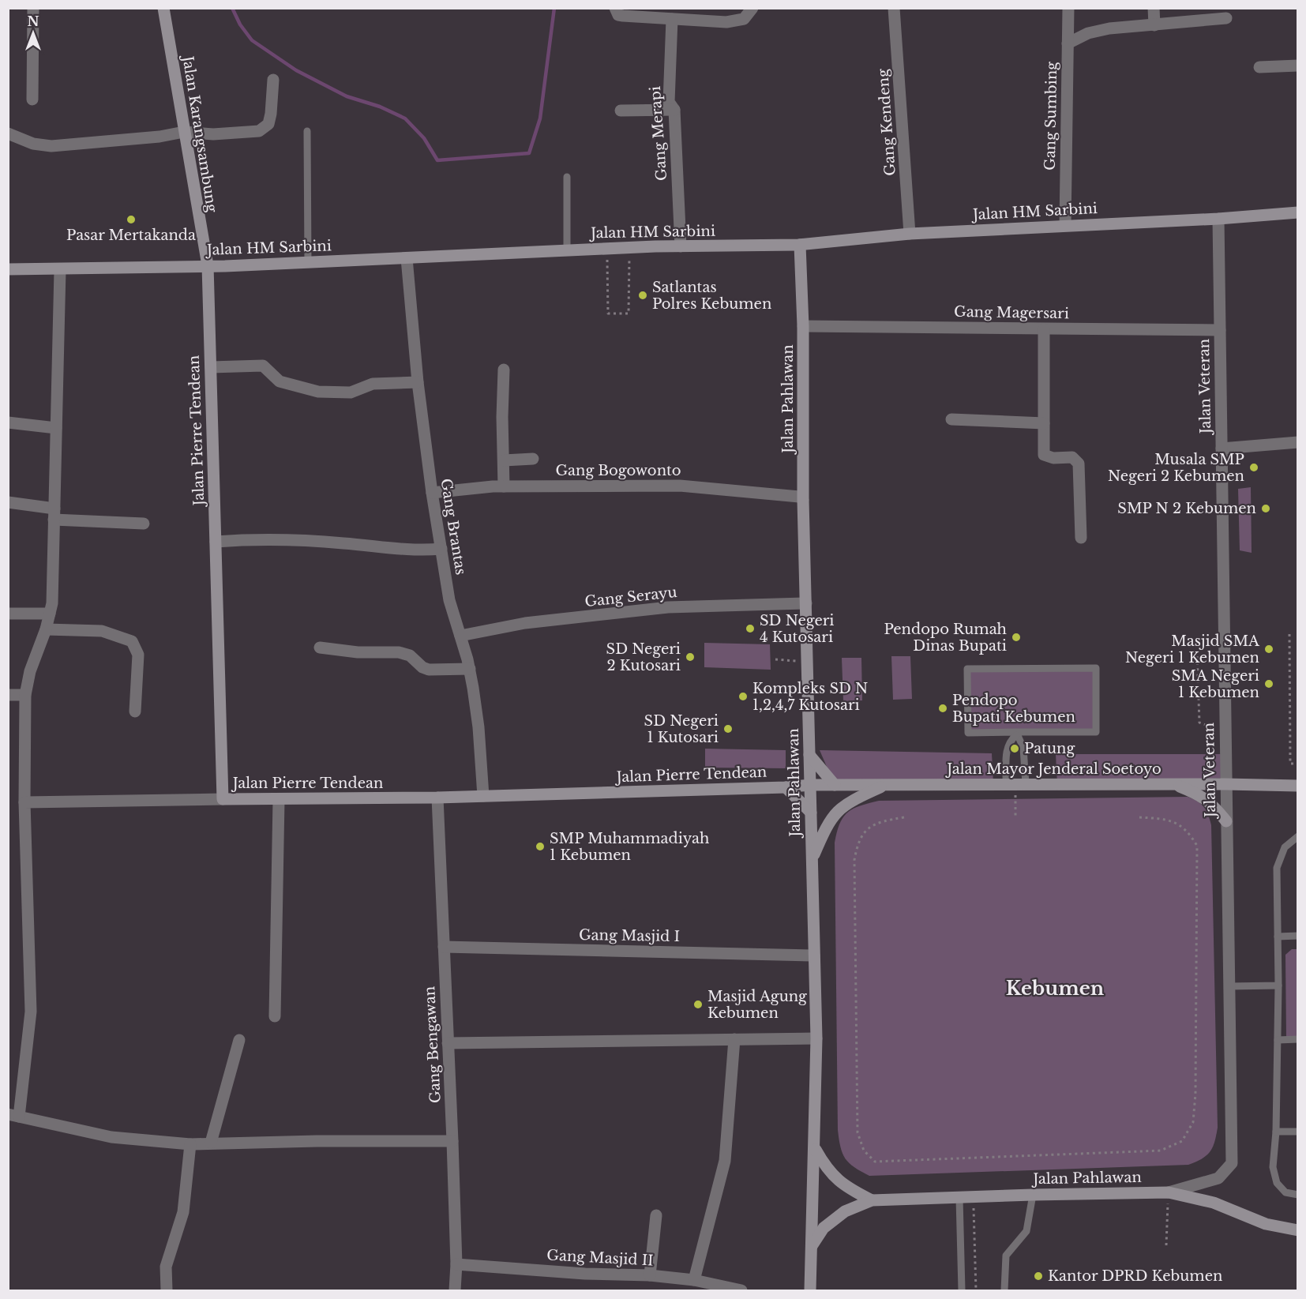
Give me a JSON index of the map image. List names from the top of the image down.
{
  "streets": {
    "main road": [
      "Jalan Karangsambung",
      "Jalan HM Sarbini",
      "Jalan Pahlawan",
      "Jalan Pierre Tendean",
      "Jalan Mayor Jenderal Soetoyo"
    ],
    "street": [
      "Gang Sumbing",
      "Gang Kendeng",
      "Gang Merapi",
      "Gang Magersari",
      "Jalan Veteran",
      "Gang Bogowonto",
      "Gang Brantas",
      "Gang Serayu",
      "Gang Masjid I",
      "Gang Bengawan",
      "Gang Masjid II"
    ]
  },
  "crossings": [
    ["Gang Sumbing", "Jalan HM Sarbini"],
    ["Gang Kendeng", "Jalan HM Sarbini"],
    ["Gang Merapi", "Jalan HM Sarbini"],
    ["Jalan Karangsambung", "Jalan HM Sarbini"],
    ["Jalan Karangsambung", "Jalan Pierre Tendean"],
    ["Jalan HM Sarbini", "Jalan Veteran"],
    ["Jalan HM Sarbini", "Jalan Pahlawan"],
    ["Jalan HM Sarbini", "Jalan Pierre Tendean"],
    ["Jalan HM Sarbini", "Gang Brantas"],
    ["Gang Magersari", "Jalan Veteran"],
    ["Gang Magersari", "Jalan Pahlawan"],
    ["Jalan Veteran", "Jalan Pahlawan"],
    ["Jalan Veteran", "Jalan Mayor Jenderal Soetoyo"],
    ["Jalan Pahlawan", "Jalan Pierre Tendean"],
    ["Jalan Pahlawan", "Gang Bogowonto"],
    ["Jalan Pahlawan", "Gang Serayu"],
    ["Jalan Pahlawan", "Jalan Mayor Jenderal Soetoyo"],
    ["Jalan Pahlawan", "Gang Masjid I"],
    ["Jalan Pierre Tendean", "Gang Brantas"],
    ["Jalan Pierre Tendean", "Jalan Mayor Jenderal Soetoyo"],
    ["Jalan Pierre Tendean", "Gang Bengawan"],
    ["Gang Bogowonto", "Gang Brantas"],
    ["Gang Brantas", "Gang Serayu"],
    ["Gang Masjid I", "Gang Bengawan"],
    ["Gang Bengawan", "Gang Masjid II"]
  ],
  "districts": ["Kebumen"],
  "places": [
    "Pasar Mertakanda",
    "Satlantas Polres Kebumen",
    "Musala SMP Negeri 2 Kebumen",
    "SMP N 2 Kebumen",
    "SD Negeri 4 Kutosari",
    "Pendopo Rumah Dinas Bupati",
    "Masjid SMA Negeri 1 Kebumen",
    "SD Negeri 2 Kutosari",
    "SMA Negeri 1 Kebumen",
    "Kompleks SD N 1,2,4,7 Kutosari",
    "Pendopo Bupati Kebumen",
    "SD Negeri 1 Kutosari",
    "Patung",
    "SMP Muhammadiyah 1 Kebumen",
    "Masjid Agung Kebumen",
    "Kantor DPRD Kebumen"
  ],
  "north": "top"
}
